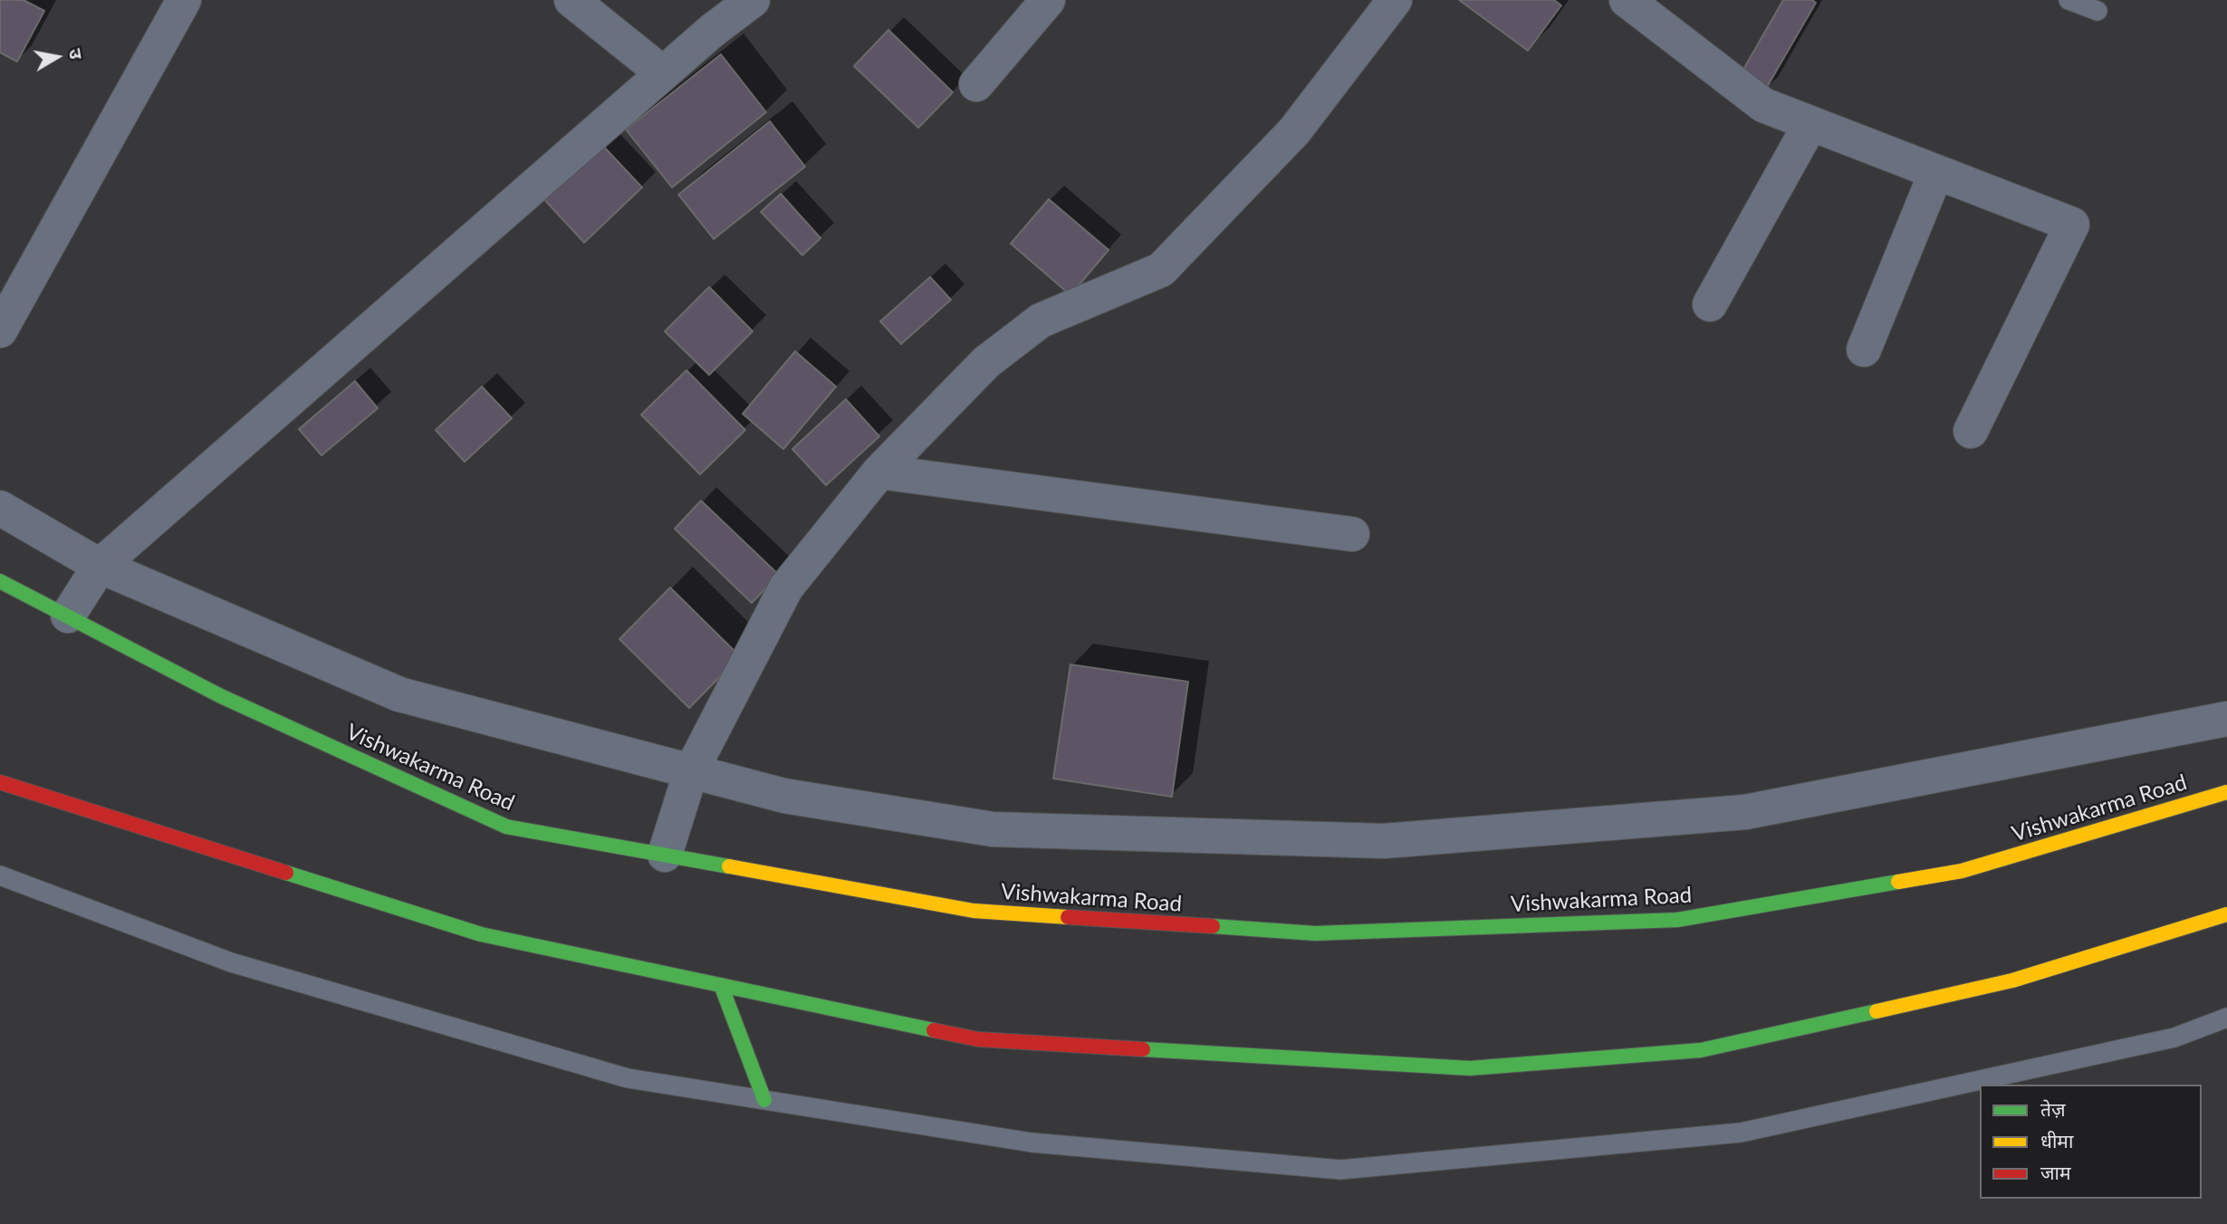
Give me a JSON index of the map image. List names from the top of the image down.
{
  "streets": {
    "main road": ["Vishwakarma Road"]
  },
  "legend": ["तेज़", "धीमा", "जाम"],
  "north": "right"
}
